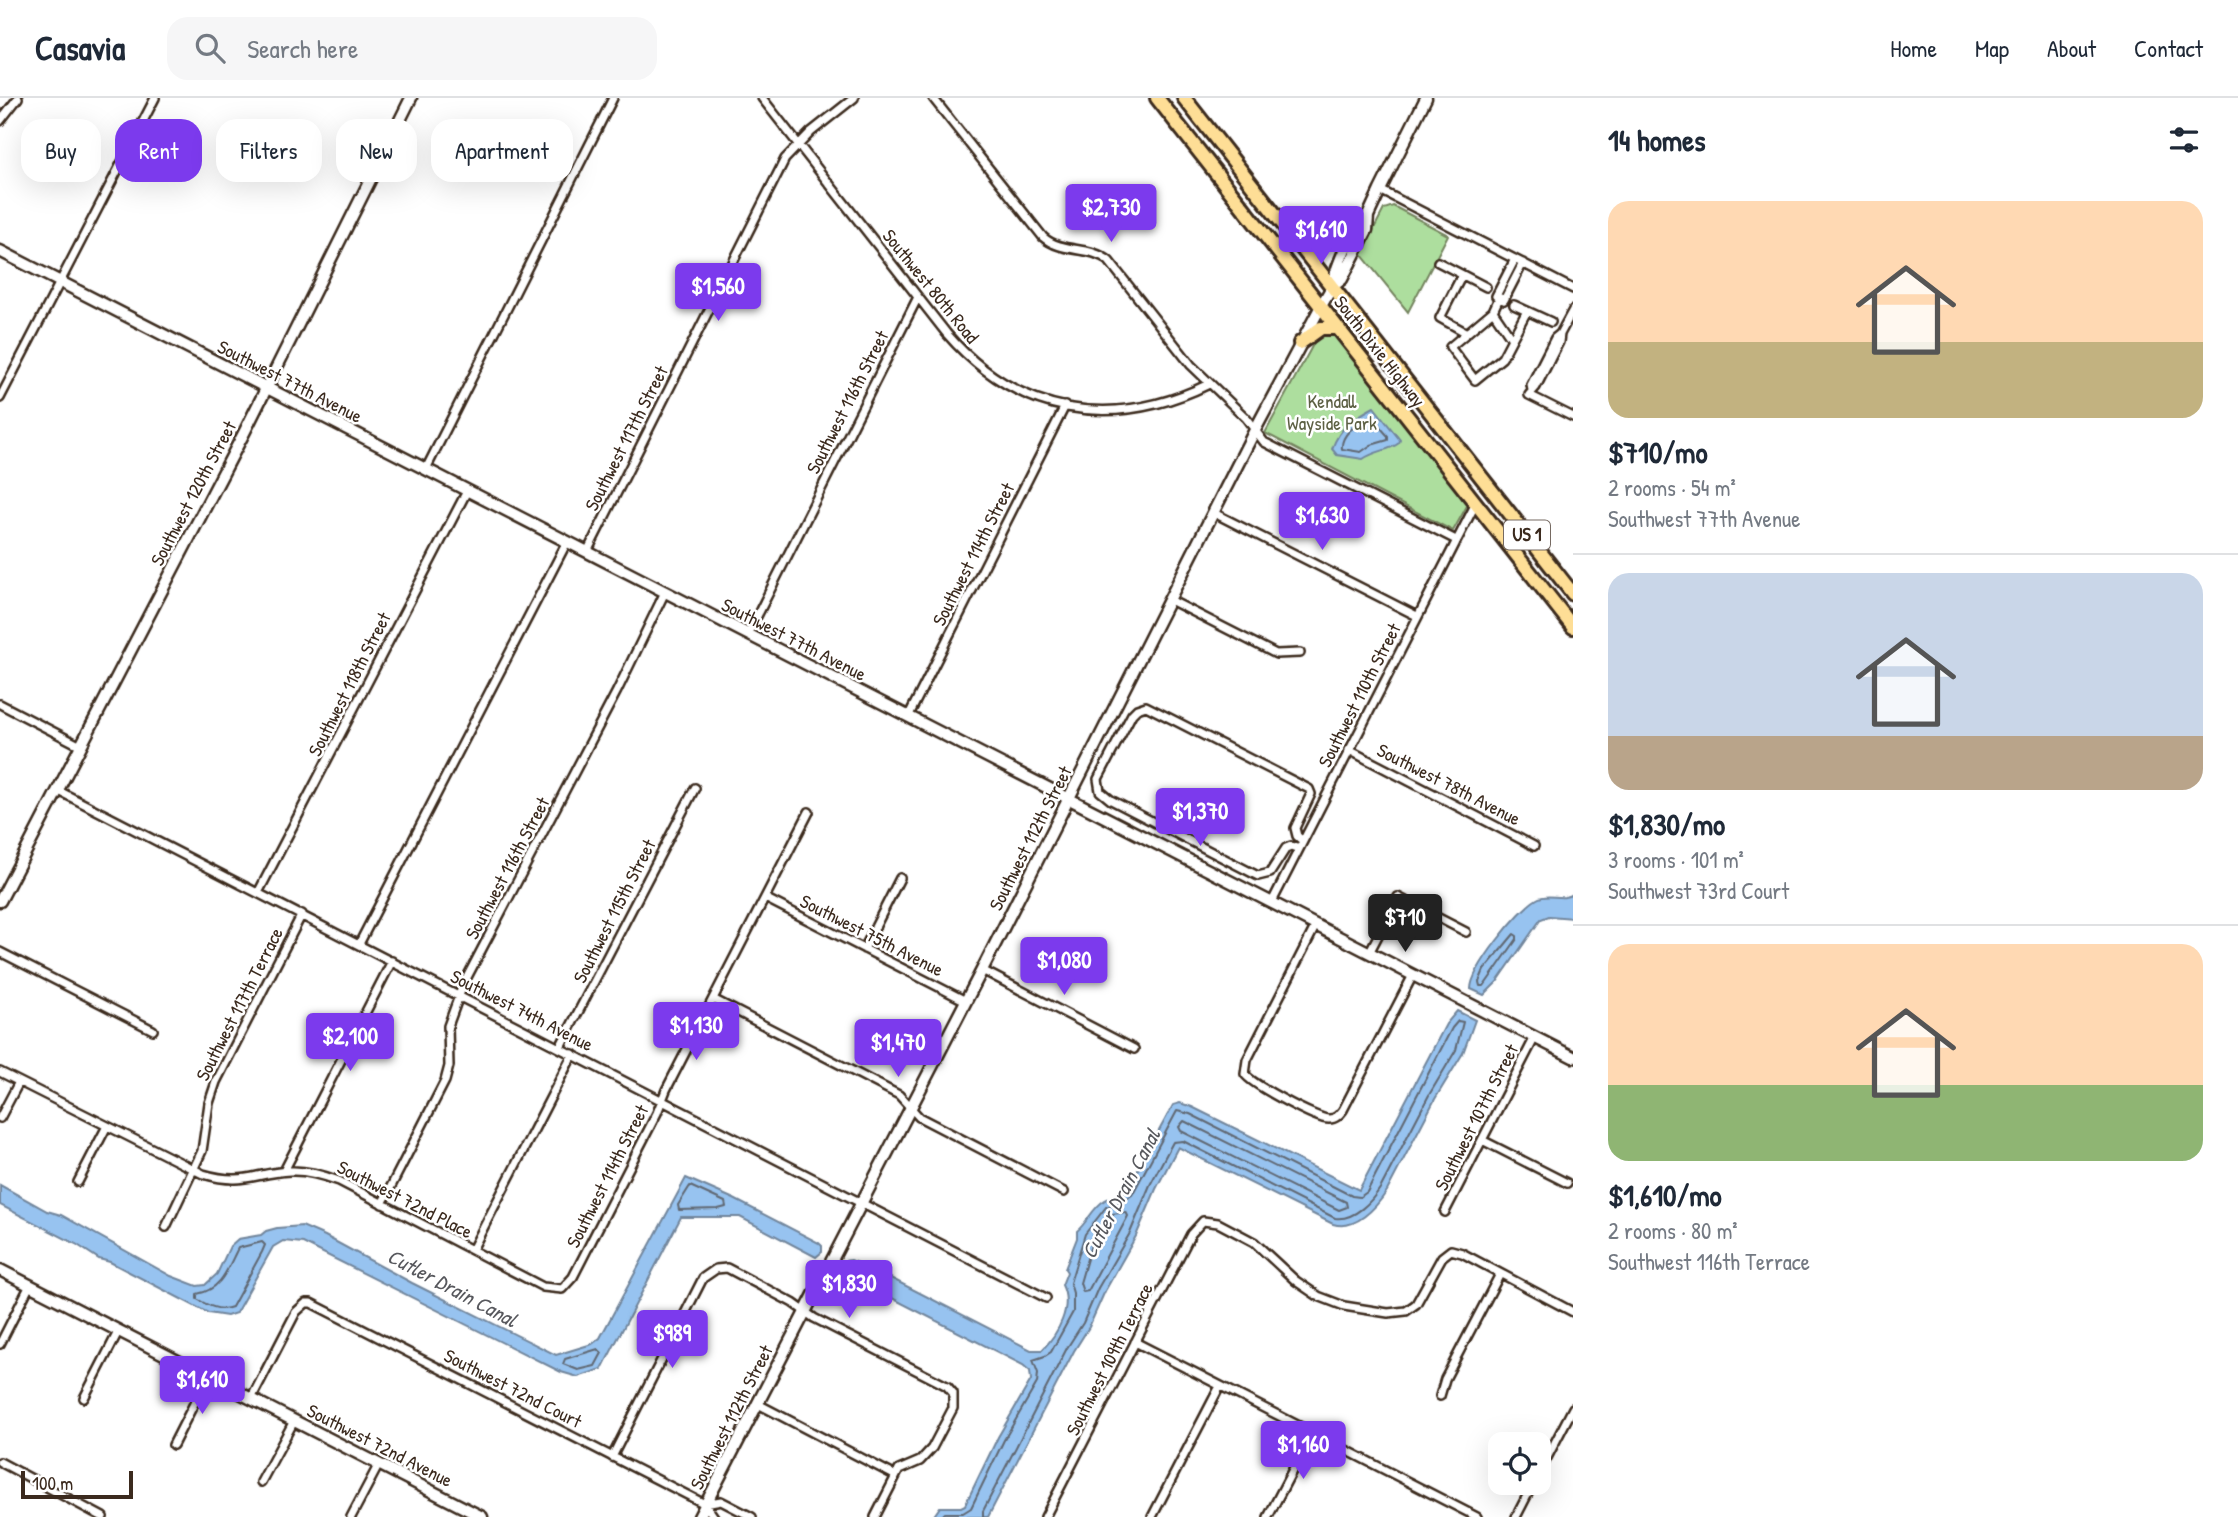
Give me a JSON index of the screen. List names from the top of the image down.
{
  "streets": {
    "highway": ["South Dixie Highway", "US 1"],
    "street": [
      "Southwest 80th Road",
      "Southwest 77th Avenue",
      "Southwest 116th Street",
      "Southwest 117th Street",
      "Southwest 120th Street",
      "Southwest 114th Street",
      "Southwest 118th Street",
      "Southwest 110th Street",
      "Southwest 78th Avenue",
      "Southwest 112th Street",
      "Southwest 115th Street",
      "Southwest 75th Avenue",
      "Southwest 117th Terrace",
      "Southwest 74th Avenue",
      "Southwest 107th Street",
      "Southwest 72nd Place",
      "Southwest 109th Terrace",
      "Southwest 72nd Court",
      "Southwest 72nd Avenue"
    ]
  },
  "crossings": [
    ["Southwest 80th Road", "Southwest 116th Street"],
    ["Southwest 80th Road", "Southwest 117th Street"],
    ["Southwest 80th Road", "Southwest 114th Street"],
    ["South Dixie Highway", "Southwest 110th Street"],
    ["South Dixie Highway", "Southwest 112th Street"],
    ["Southwest 77th Avenue", "Southwest 116th Street"],
    ["Southwest 77th Avenue", "Southwest 117th Street"],
    ["Southwest 77th Avenue", "Southwest 120th Street"],
    ["Southwest 77th Avenue", "Southwest 114th Street"],
    ["Southwest 77th Avenue", "Southwest 118th Street"],
    ["Southwest 77th Avenue", "Southwest 110th Street"],
    ["Southwest 77th Avenue", "Southwest 112th Street"],
    ["Southwest 77th Avenue", "Southwest 107th Street"],
    ["Southwest 116th Street", "Southwest 74th Avenue"],
    ["Southwest 116th Street", "Southwest 72nd Place"],
    ["Southwest 120th Street", "Southwest 74th Avenue"],
    ["Southwest 114th Street", "Southwest 75th Avenue"],
    ["Southwest 114th Street", "Southwest 74th Avenue"],
    ["Southwest 114th Street", "Southwest 72nd Place"],
    ["Southwest 118th Street", "Southwest 74th Avenue"],
    ["Southwest 110th Street", "Southwest 78th Avenue"],
    ["Southwest 112th Street", "Southwest 75th Avenue"],
    ["Southwest 112th Street", "Southwest 74th Avenue"],
    ["Southwest 112th Street", "Southwest 72nd Court"],
    ["Southwest 115th Street", "Southwest 74th Avenue"],
    ["Southwest 117th Terrace", "Southwest 74th Avenue"],
    ["Southwest 117th Terrace", "Southwest 72nd Place"],
    ["Southwest 72nd Court", "Southwest 72nd Avenue"]
  ],
  "water": ["Cutler Drain Canal"],
  "parks": ["Kendall Wayside Park"],
  "scale_bar": "100 m",
  "page": {
    "header": "Casavia",
    "search": "Search here",
    "nav": [
      "Home",
      "Map",
      "About",
      "Contact"
    ],
    "heading": "14 homes",
    "chip": [
      "Buy",
      "Rent",
      "Filters",
      "New",
      "Apartment"
    ],
    "list": [
      {
        "name": "$710/mo",
        "note": "2 rooms · 54 m² · Southwest 77th Avenue"
      },
      {
        "name": "$1,830/mo",
        "note": "3 rooms · 101 m² · Southwest 73rd Court"
      },
      {
        "name": "$1,610/mo",
        "note": "2 rooms · 80 m² · Southwest 116th Terrace"
      }
    ],
    "price": [
      "$2,730",
      "$1,610",
      "$1,560",
      "$1,630",
      "$1,370",
      "$710",
      "$1,080",
      "$1,130",
      "$2,100",
      "$1,470",
      "$1,830",
      "$989",
      "$1,610",
      "$1,160"
    ],
    "scale": "100 m"
  }
}
